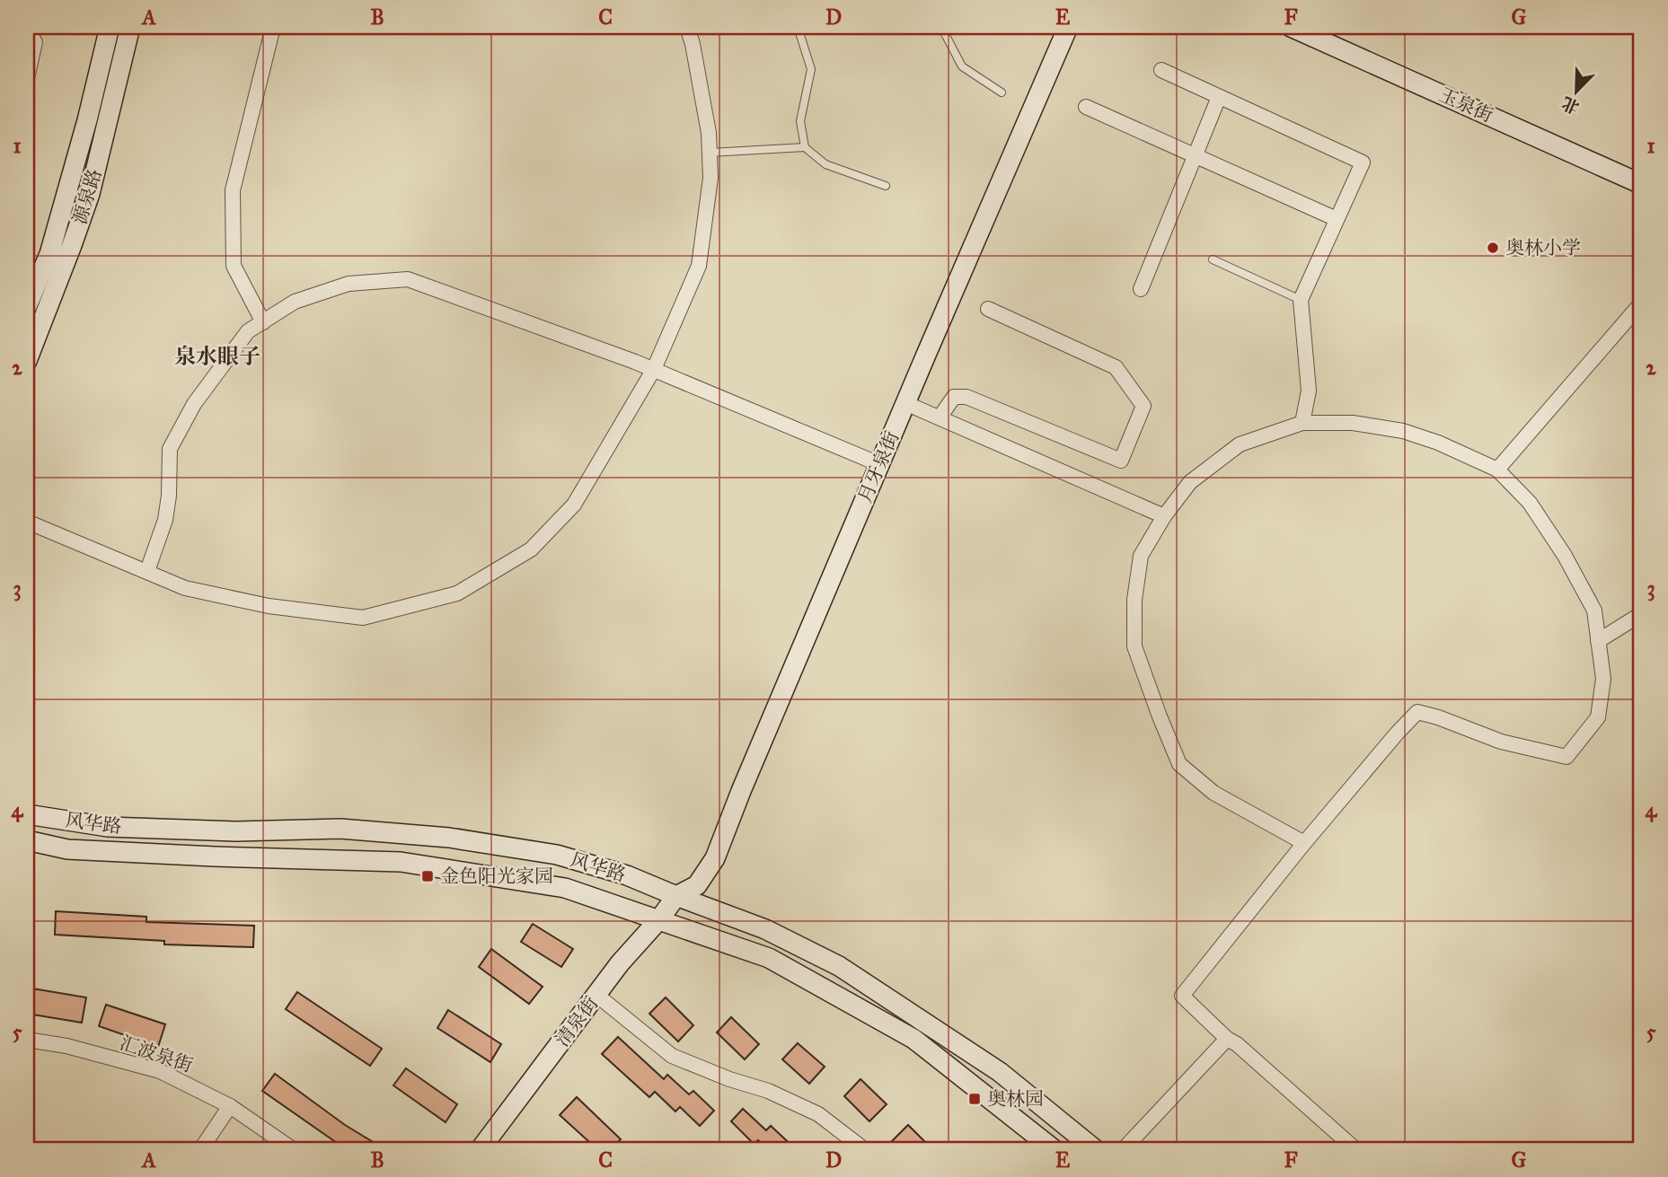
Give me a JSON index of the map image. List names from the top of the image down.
{
  "streets": {
    "street": [
      "玉泉街",
      "源泉路",
      "月牙泉街",
      "风华路",
      "清泉街",
      "汇波泉街"
    ]
  },
  "crossings": [
    ["月牙泉街", "风华路"],
    ["月牙泉街", "清泉街"],
    ["风华路", "清泉街"]
  ],
  "districts": ["泉水眼子"],
  "places": {
    "other": ["奥林小学"],
    "transit": ["金色阳光家园", "奥林园"]
  },
  "north": "bottom left",
  "grid": {
    "columns": [
      "A",
      "B",
      "C",
      "D",
      "E",
      "F",
      "G"
    ],
    "rows": [
      "1",
      "2",
      "3",
      "4",
      "5"
    ]
  }
}
